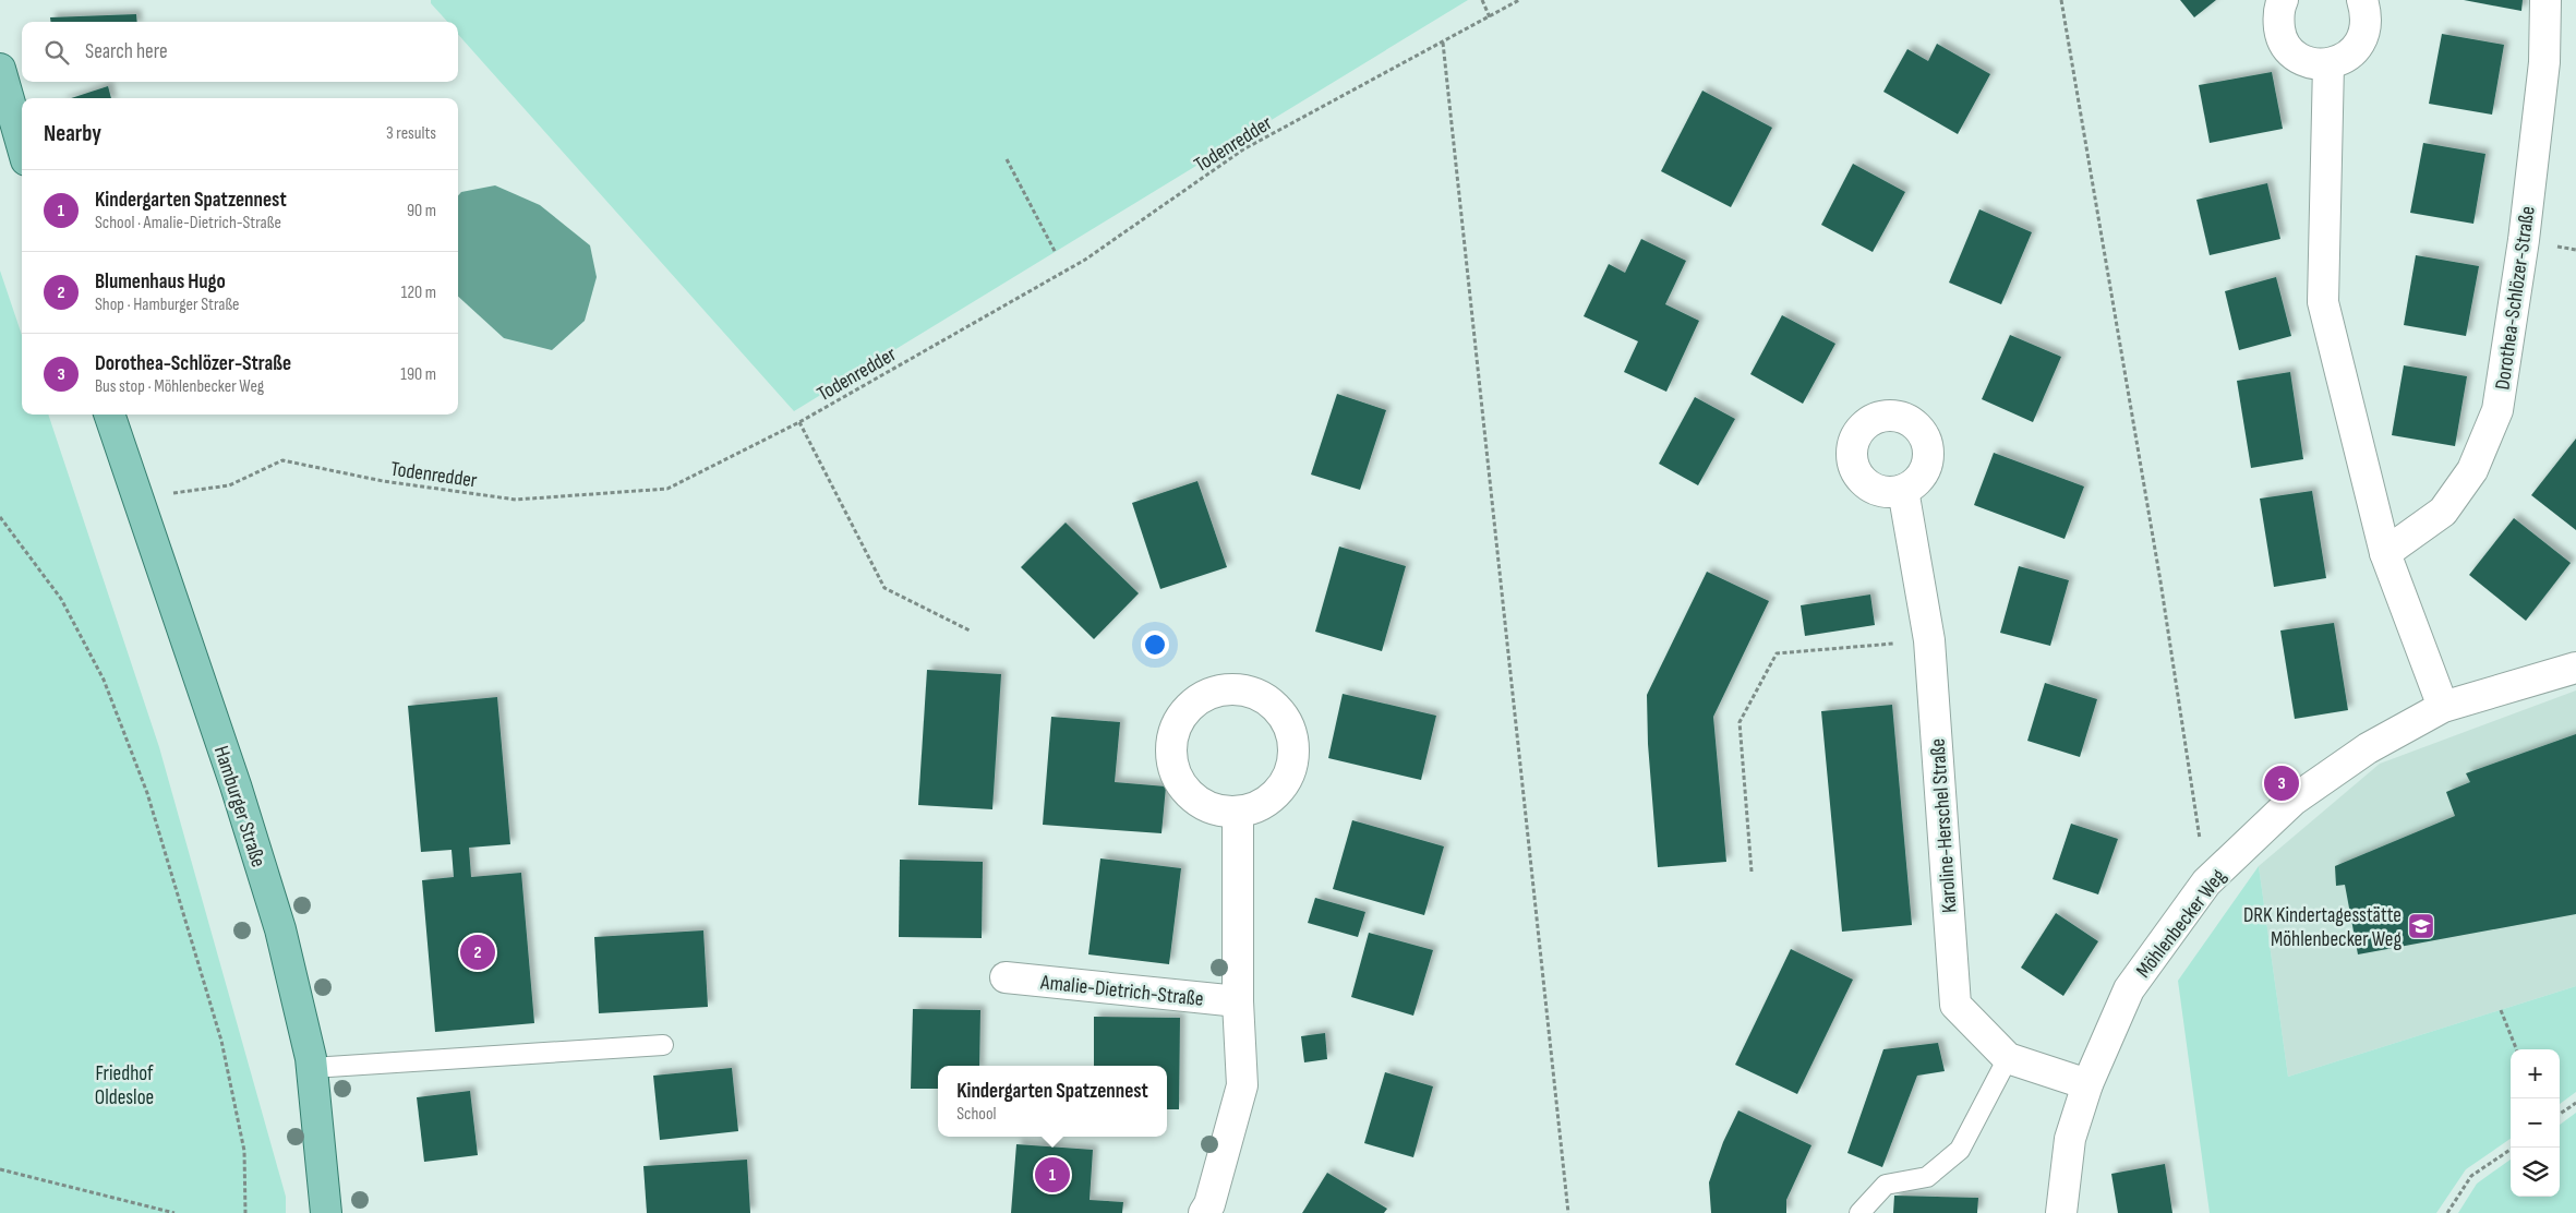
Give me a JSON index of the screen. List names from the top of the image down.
{
  "streets": {
    "main road": ["Hamburger Straße"],
    "street": [
      "Dorothea-Schlözer-Straße",
      "Karoline-Herschel Straße",
      "Möhlenbecker Weg",
      "Amalie-Dietrich-Straße"
    ],
    "path": ["Todenredder"]
  },
  "crossings": [
    ["Todenredder", "Hamburger Straße"],
    ["Karoline-Herschel Straße", "Möhlenbecker Weg"]
  ],
  "parks": ["Friedhof Oldesloe"],
  "places": {
    "school or university": ["DRK Kindertagesstätte Möhlenbecker Weg"]
  },
  "page": {
    "search": "Search here",
    "heading": ["Nearby", "3 results"],
    "list": [
      {
        "mark": "1",
        "name": "Kindergarten Spatzennest",
        "note": "School · Amalie-Dietrich-Straße",
        "value": "90 m"
      },
      {
        "mark": "2",
        "name": "Blumenhaus Hugo",
        "note": "Shop · Hamburger Straße",
        "value": "120 m"
      },
      {
        "mark": "3",
        "name": "Dorothea-Schlözer-Straße",
        "note": "Bus stop · Möhlenbecker Weg",
        "value": "190 m"
      }
    ],
    "pins": ["3", "2", "1"],
    "map_buttons": ["+", "−"],
    "popup": ["Kindergarten Spatzennest", "School"]
  }
}
